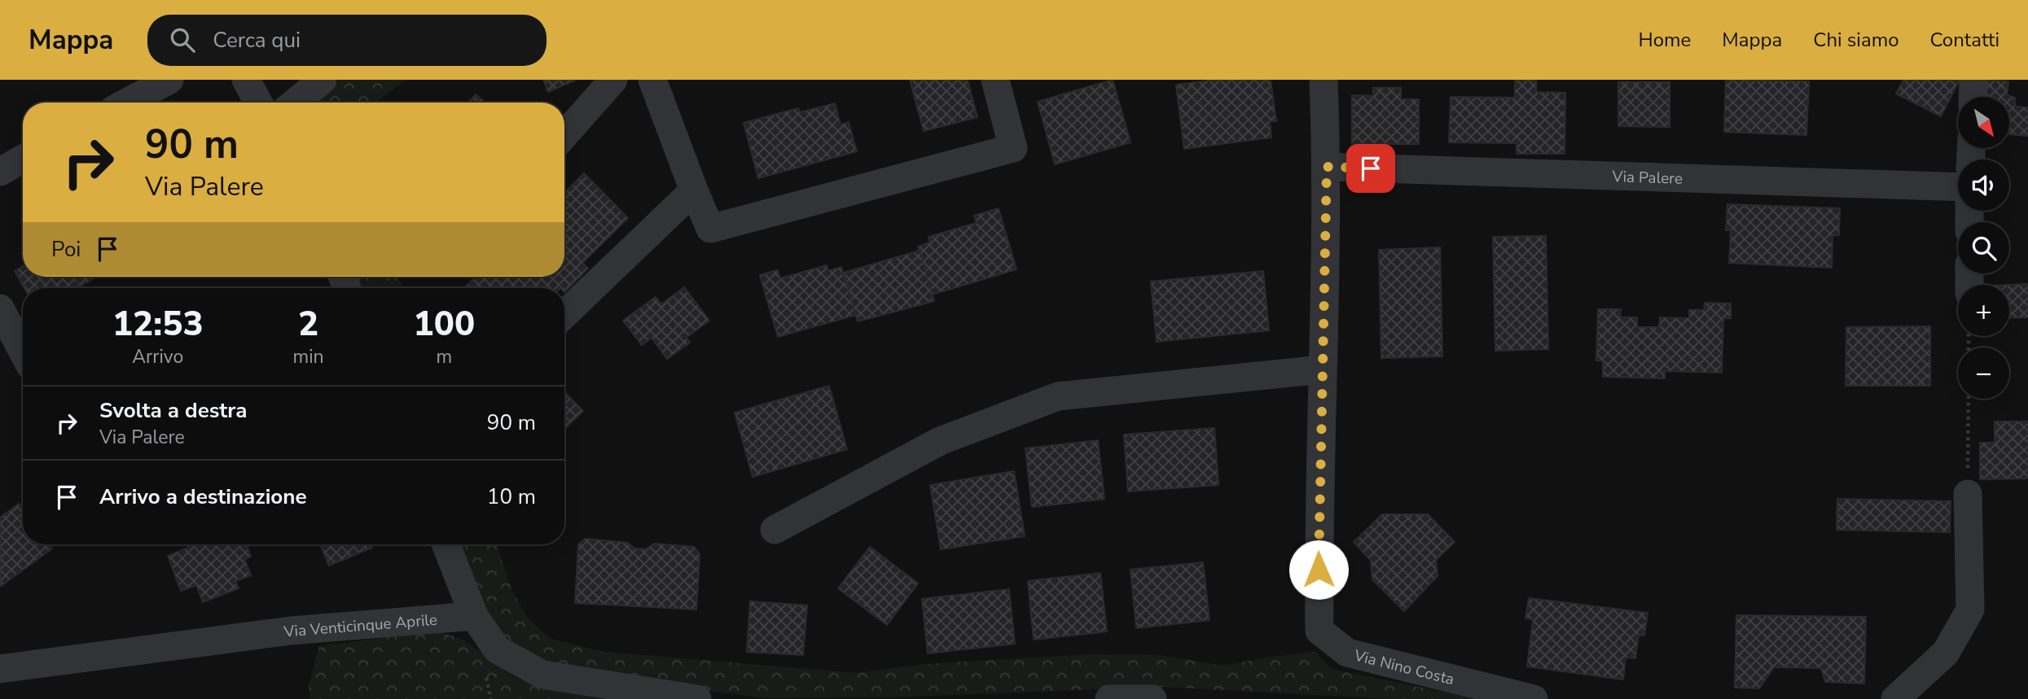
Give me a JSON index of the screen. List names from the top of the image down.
{
  "streets": {
    "street": ["Via Palere", "Via Venticinque Aprile", "Via Nino Costa"]
  },
  "crossings": [
    ["Via Palere", "Via Nino Costa"]
  ],
  "north": "bottom right",
  "page": {
    "header": "Mappa",
    "search": "Cerca qui",
    "nav": [
      "Home",
      "Mappa",
      "Chi siamo",
      "Contatti"
    ],
    "map_buttons": ["+", "−"],
    "turn": ["90 m", "Via Palere"],
    "then": "Poi",
    "eta": [
      "12:53",
      "Arrivo",
      "2",
      "min",
      "100",
      "m"
    ],
    "list": [
      {
        "name": "Svolta a destra",
        "note": "Via Palere",
        "value": "90 m"
      },
      {
        "name": "Arrivo a destinazione",
        "value": "10 m"
      }
    ]
  }
}
